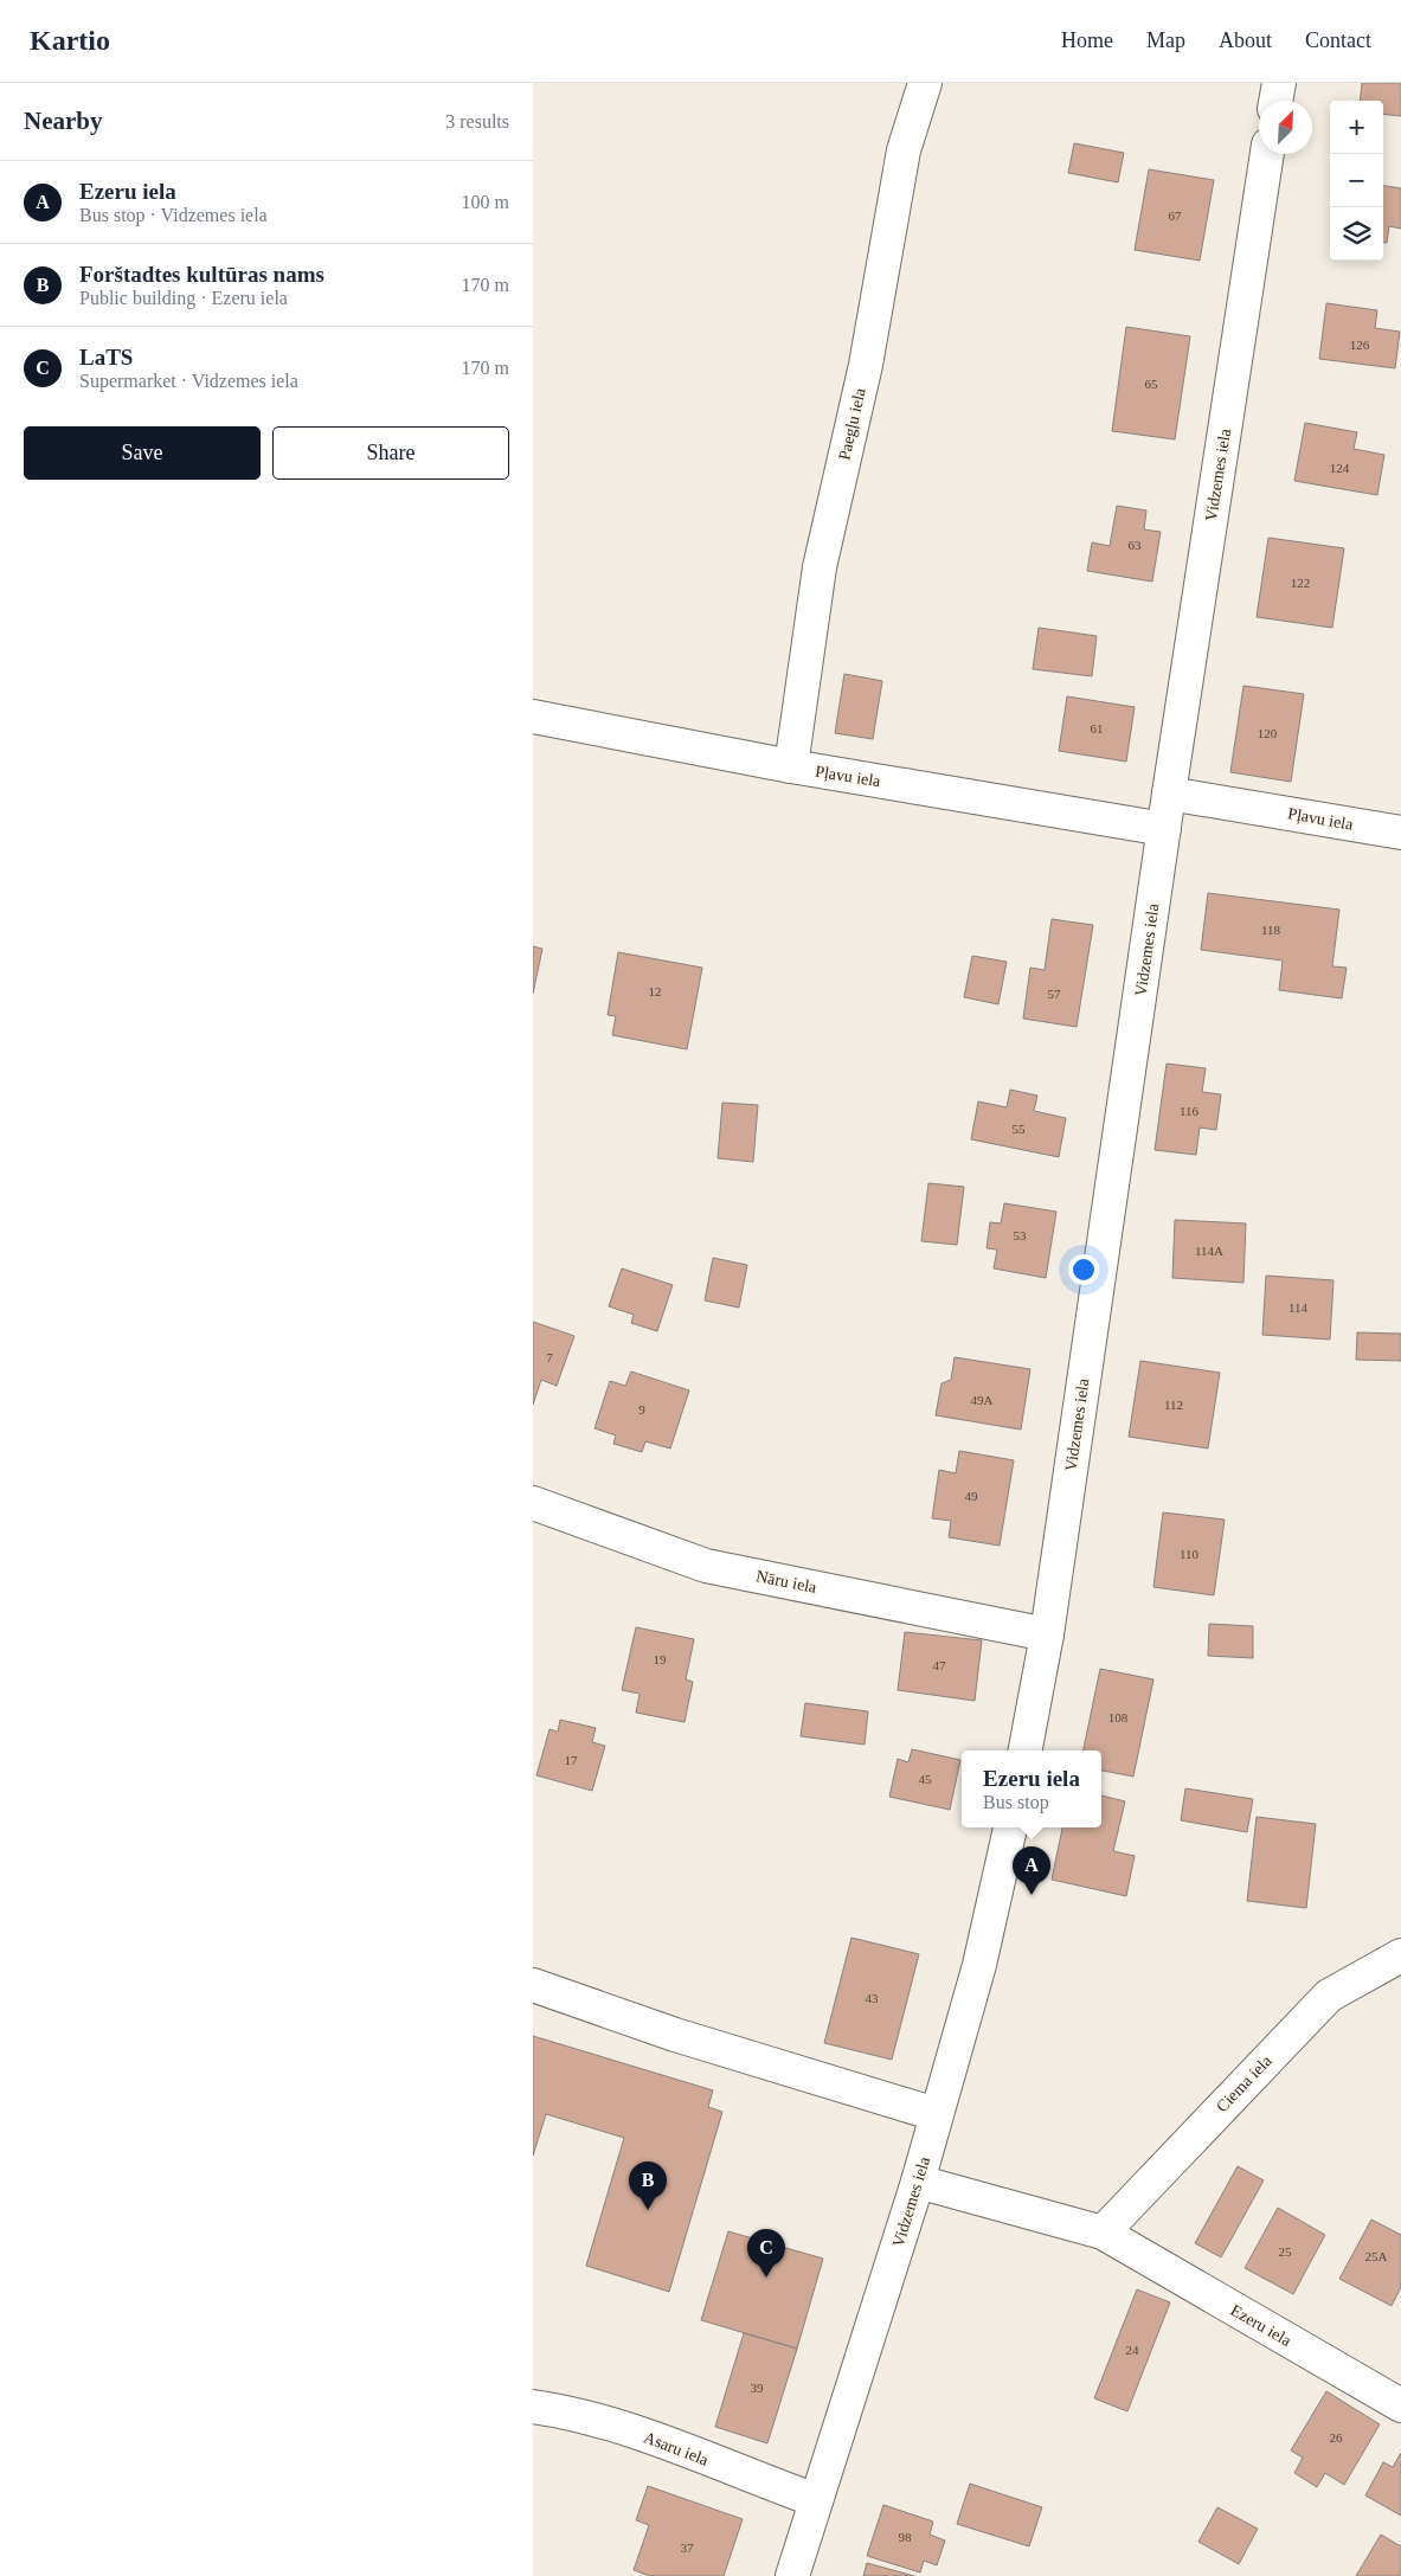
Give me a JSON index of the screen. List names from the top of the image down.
{
  "streets": {
    "street": [
      "Paegļu iela",
      "Vidzemes iela",
      "Pļavu iela",
      "Nāru iela",
      "Ciema iela",
      "Ezeru iela",
      "Asaru iela"
    ]
  },
  "crossings": [
    ["Paegļu iela", "Pļavu iela"],
    ["Vidzemes iela", "Pļavu iela"],
    ["Vidzemes iela", "Nāru iela"],
    ["Vidzemes iela", "Ezeru iela"],
    ["Vidzemes iela", "Asaru iela"],
    ["Ciema iela", "Ezeru iela"]
  ],
  "house_numbers": [
    "67",
    "126",
    "65",
    "124",
    "63",
    "122",
    "61",
    "120",
    "118",
    "12",
    "57",
    "116",
    "55",
    "53",
    "114A",
    "114",
    "7",
    "49A",
    "112",
    "9",
    "49",
    "110",
    "19",
    "47",
    "108",
    "17",
    "45",
    "43",
    "25",
    "25A",
    "24",
    "39",
    "26",
    "98",
    "37"
  ],
  "north": "top right",
  "page": {
    "header": "Kartio",
    "nav": [
      "Home",
      "Map",
      "About",
      "Contact"
    ],
    "heading": ["Nearby", "3 results"],
    "map_buttons": ["+", "−"],
    "list": [
      {
        "mark": "A",
        "name": "Ezeru iela",
        "note": "Bus stop · Vidzemes iela",
        "value": "100 m"
      },
      {
        "mark": "B",
        "name": "Forštadtes kultūras nams",
        "note": "Public building · Ezeru iela",
        "value": "170 m"
      },
      {
        "mark": "C",
        "name": "LaTS",
        "note": "Supermarket · Vidzemes iela",
        "value": "170 m"
      }
    ],
    "buttons": ["Save", "Share"],
    "popup": ["Ezeru iela", "Bus stop"],
    "pins": ["A", "B", "C"]
  }
}
